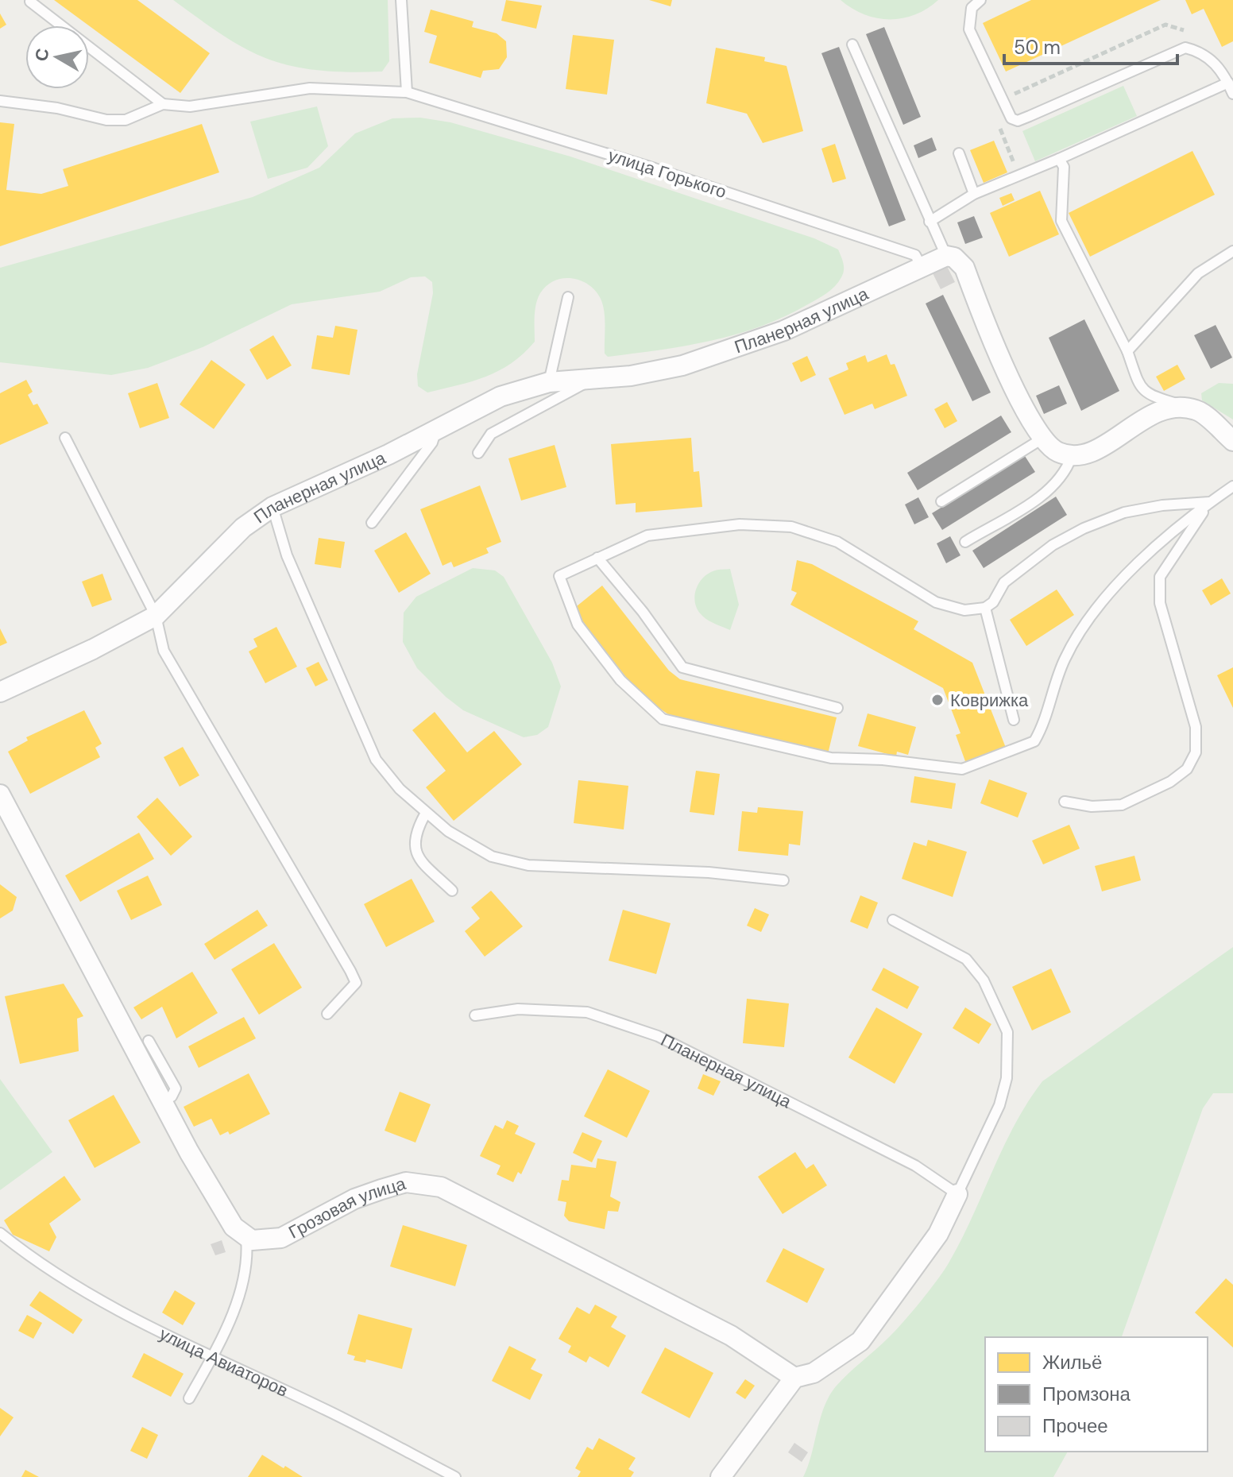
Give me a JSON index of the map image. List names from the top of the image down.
{
  "streets": {
    "street": ["Планерная улица", "Грозовая улица"],
    "lane": ["улица Горького", "улица Авиаторов"]
  },
  "crossings": [
    ["улица Горького", "Планерная улица"]
  ],
  "places": ["Коврижка"],
  "legend": ["Жильё", "Промзона", "Прочее"],
  "scale_bar": "50 m",
  "north": "left"
}
